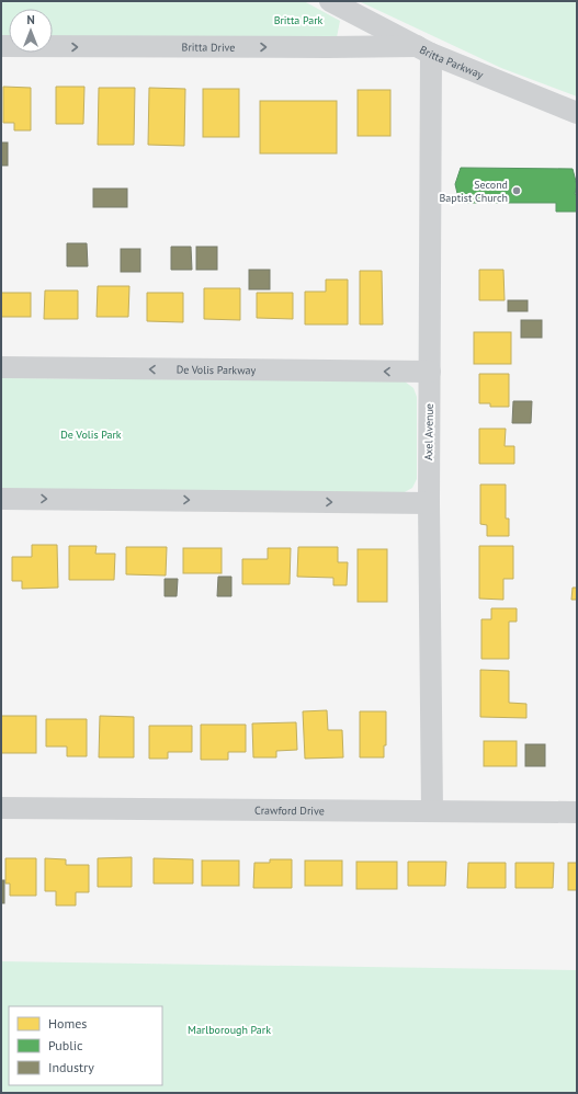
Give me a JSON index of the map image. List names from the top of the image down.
{
  "streets": {
    "street": [
      "Britta Drive",
      "Britta Parkway",
      "De Volis Parkway",
      "Axel Avenue",
      "Crawford Drive"
    ]
  },
  "crossings": [
    ["Britta Drive", "Britta Parkway"],
    ["Britta Drive", "Axel Avenue"],
    ["Britta Parkway", "Axel Avenue"],
    ["De Volis Parkway", "Axel Avenue"],
    ["Axel Avenue", "Crawford Drive"]
  ],
  "one_way": ["Britta Drive"],
  "parks": ["Britta Park", "De Volis Park", "Marlborough Park"],
  "places": ["Second Baptist Church"],
  "legend": ["Homes", "Public", "Industry"],
  "north": "top"
}
